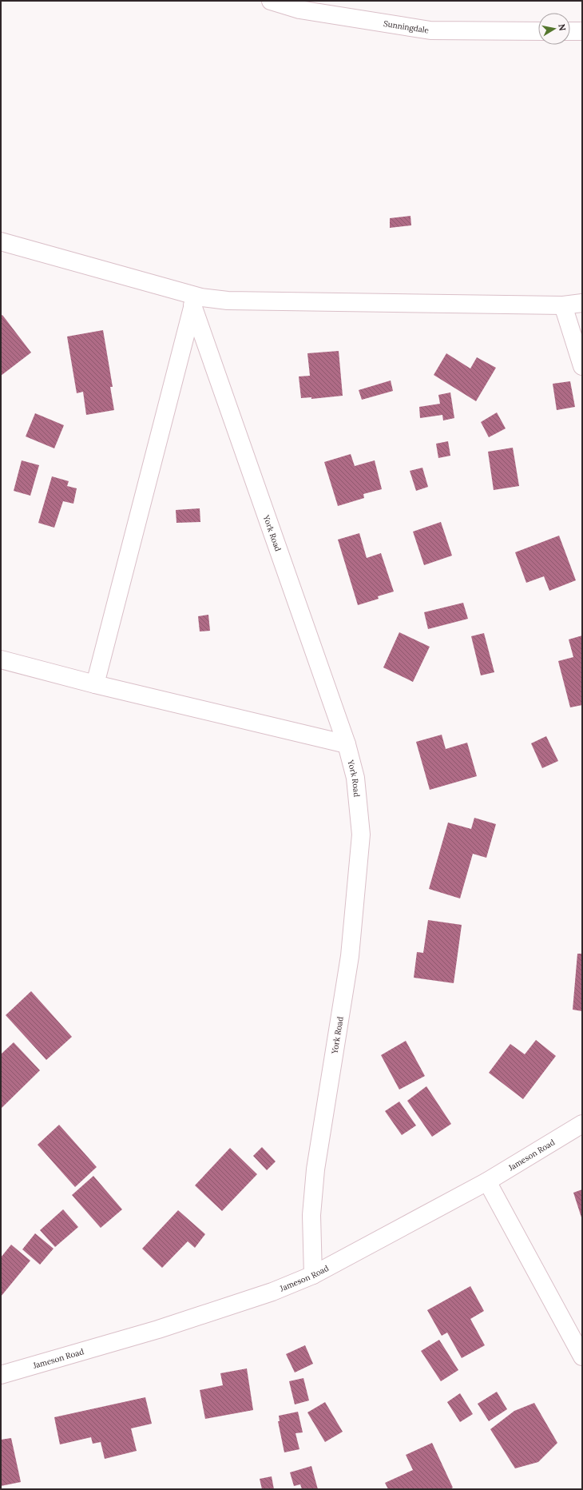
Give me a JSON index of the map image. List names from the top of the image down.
{
  "streets": {
    "street": ["Sunningdale", "York Road", "Jameson Road"]
  },
  "crossings": [
    ["York Road", "Jameson Road"]
  ],
  "north": "right"
}
